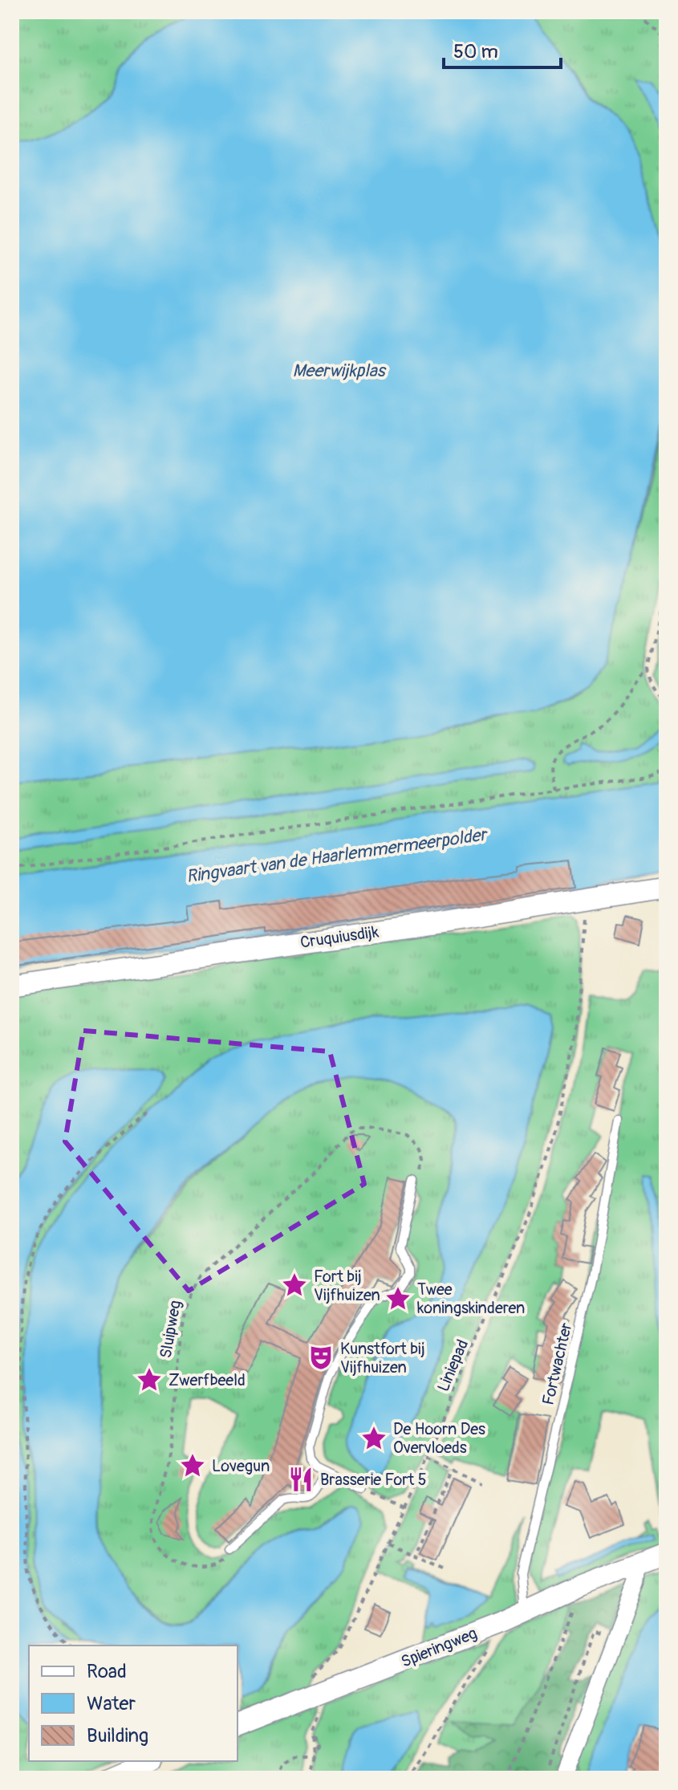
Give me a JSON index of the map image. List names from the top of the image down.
{
  "streets": {
    "street": ["Cruquiusdijk", "Spieringweg"],
    "lane": ["Fortwachter"],
    "path": ["Sluipweg", "Liniepad"]
  },
  "crossings": [
    ["Cruquiusdijk", "Liniepad"],
    ["Fortwachter", "Spieringweg"],
    ["Liniepad", "Spieringweg"]
  ],
  "water": ["Meerwijkplas", "Ringvaart van de Haarlemmermeerpolder"],
  "places": {
    "place": [
      "Fort bij Vijfhuizen",
      "Twee koningskinderen",
      "Zwerfbeeld",
      "De Hoorn Des Overvloeds",
      "Lovegun"
    ],
    "theatre": ["Kunstfort bij Vijfhuizen"],
    "restaurant": ["Brasserie Fort 5"]
  },
  "legend": ["Road", "Water", "Building"],
  "scale_bar": "50 m"
}
